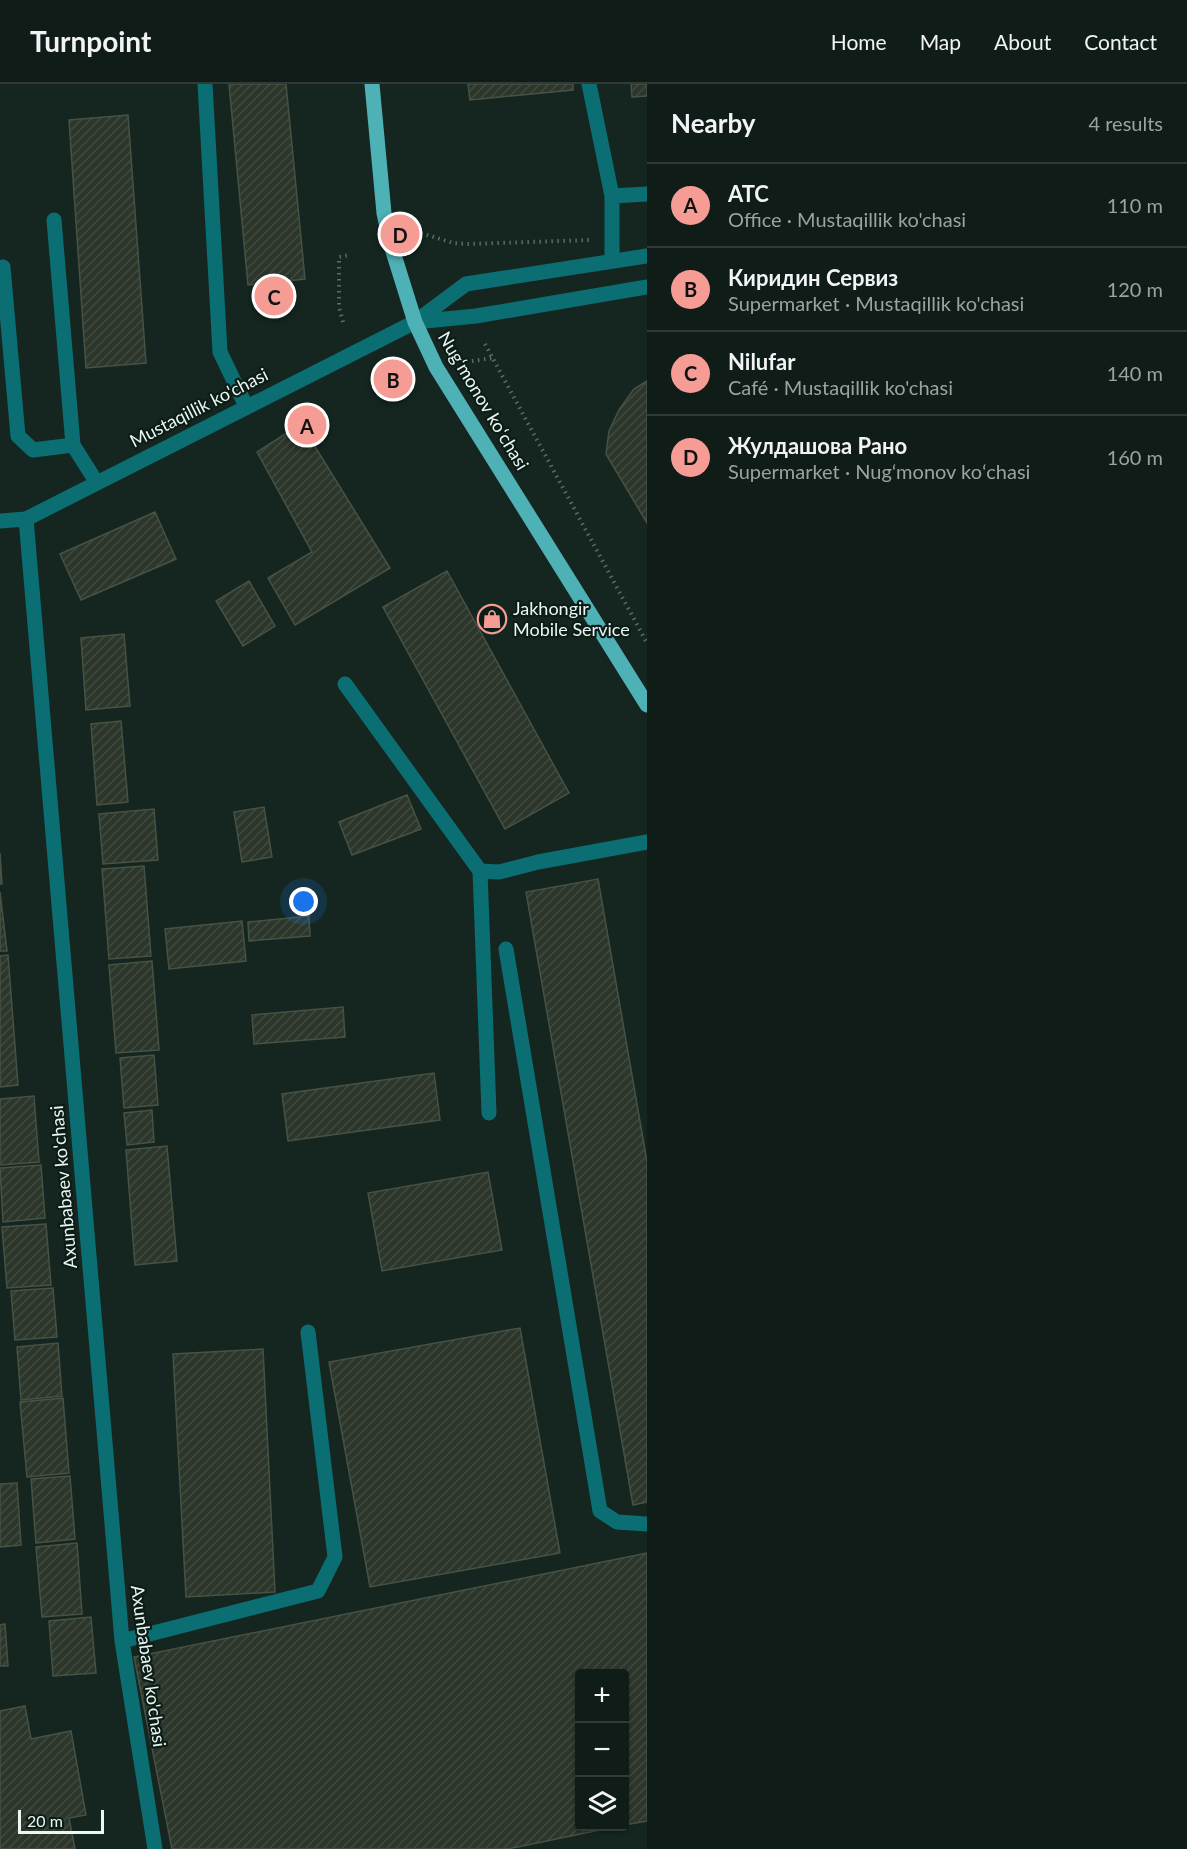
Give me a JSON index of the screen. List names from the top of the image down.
{
  "streets": {
    "main road": ["Nugʻmonov koʻchasi"],
    "street": ["Mustaqillik ko'chasi", "Axunbabaev ko'chasi"]
  },
  "crossings": [
    ["Nugʻmonov koʻchasi", "Mustaqillik ko'chasi"],
    ["Mustaqillik ko'chasi", "Axunbabaev ko'chasi"]
  ],
  "places": {
    "shop": ["Jakhongir Mobile Service"]
  },
  "scale_bar": "20 m",
  "page": {
    "header": "Turnpoint",
    "nav": [
      "Home",
      "Map",
      "About",
      "Contact"
    ],
    "heading": ["Nearby", "4 results"],
    "list": [
      {
        "mark": "A",
        "name": "АТС",
        "note": "Office · Mustaqillik ko'chasi",
        "value": "110 m"
      },
      {
        "mark": "B",
        "name": "Киридин Сервиз",
        "note": "Supermarket · Mustaqillik ko'chasi",
        "value": "120 m"
      },
      {
        "mark": "C",
        "name": "Nilufar",
        "note": "Café · Mustaqillik ko'chasi",
        "value": "140 m"
      },
      {
        "mark": "D",
        "name": "Жулдашова Рано",
        "note": "Supermarket · Nugʻmonov koʻchasi",
        "value": "160 m"
      }
    ],
    "pins": [
      "D",
      "C",
      "B",
      "A"
    ],
    "map_buttons": ["+", "−"],
    "scale": "20 m"
  }
}
